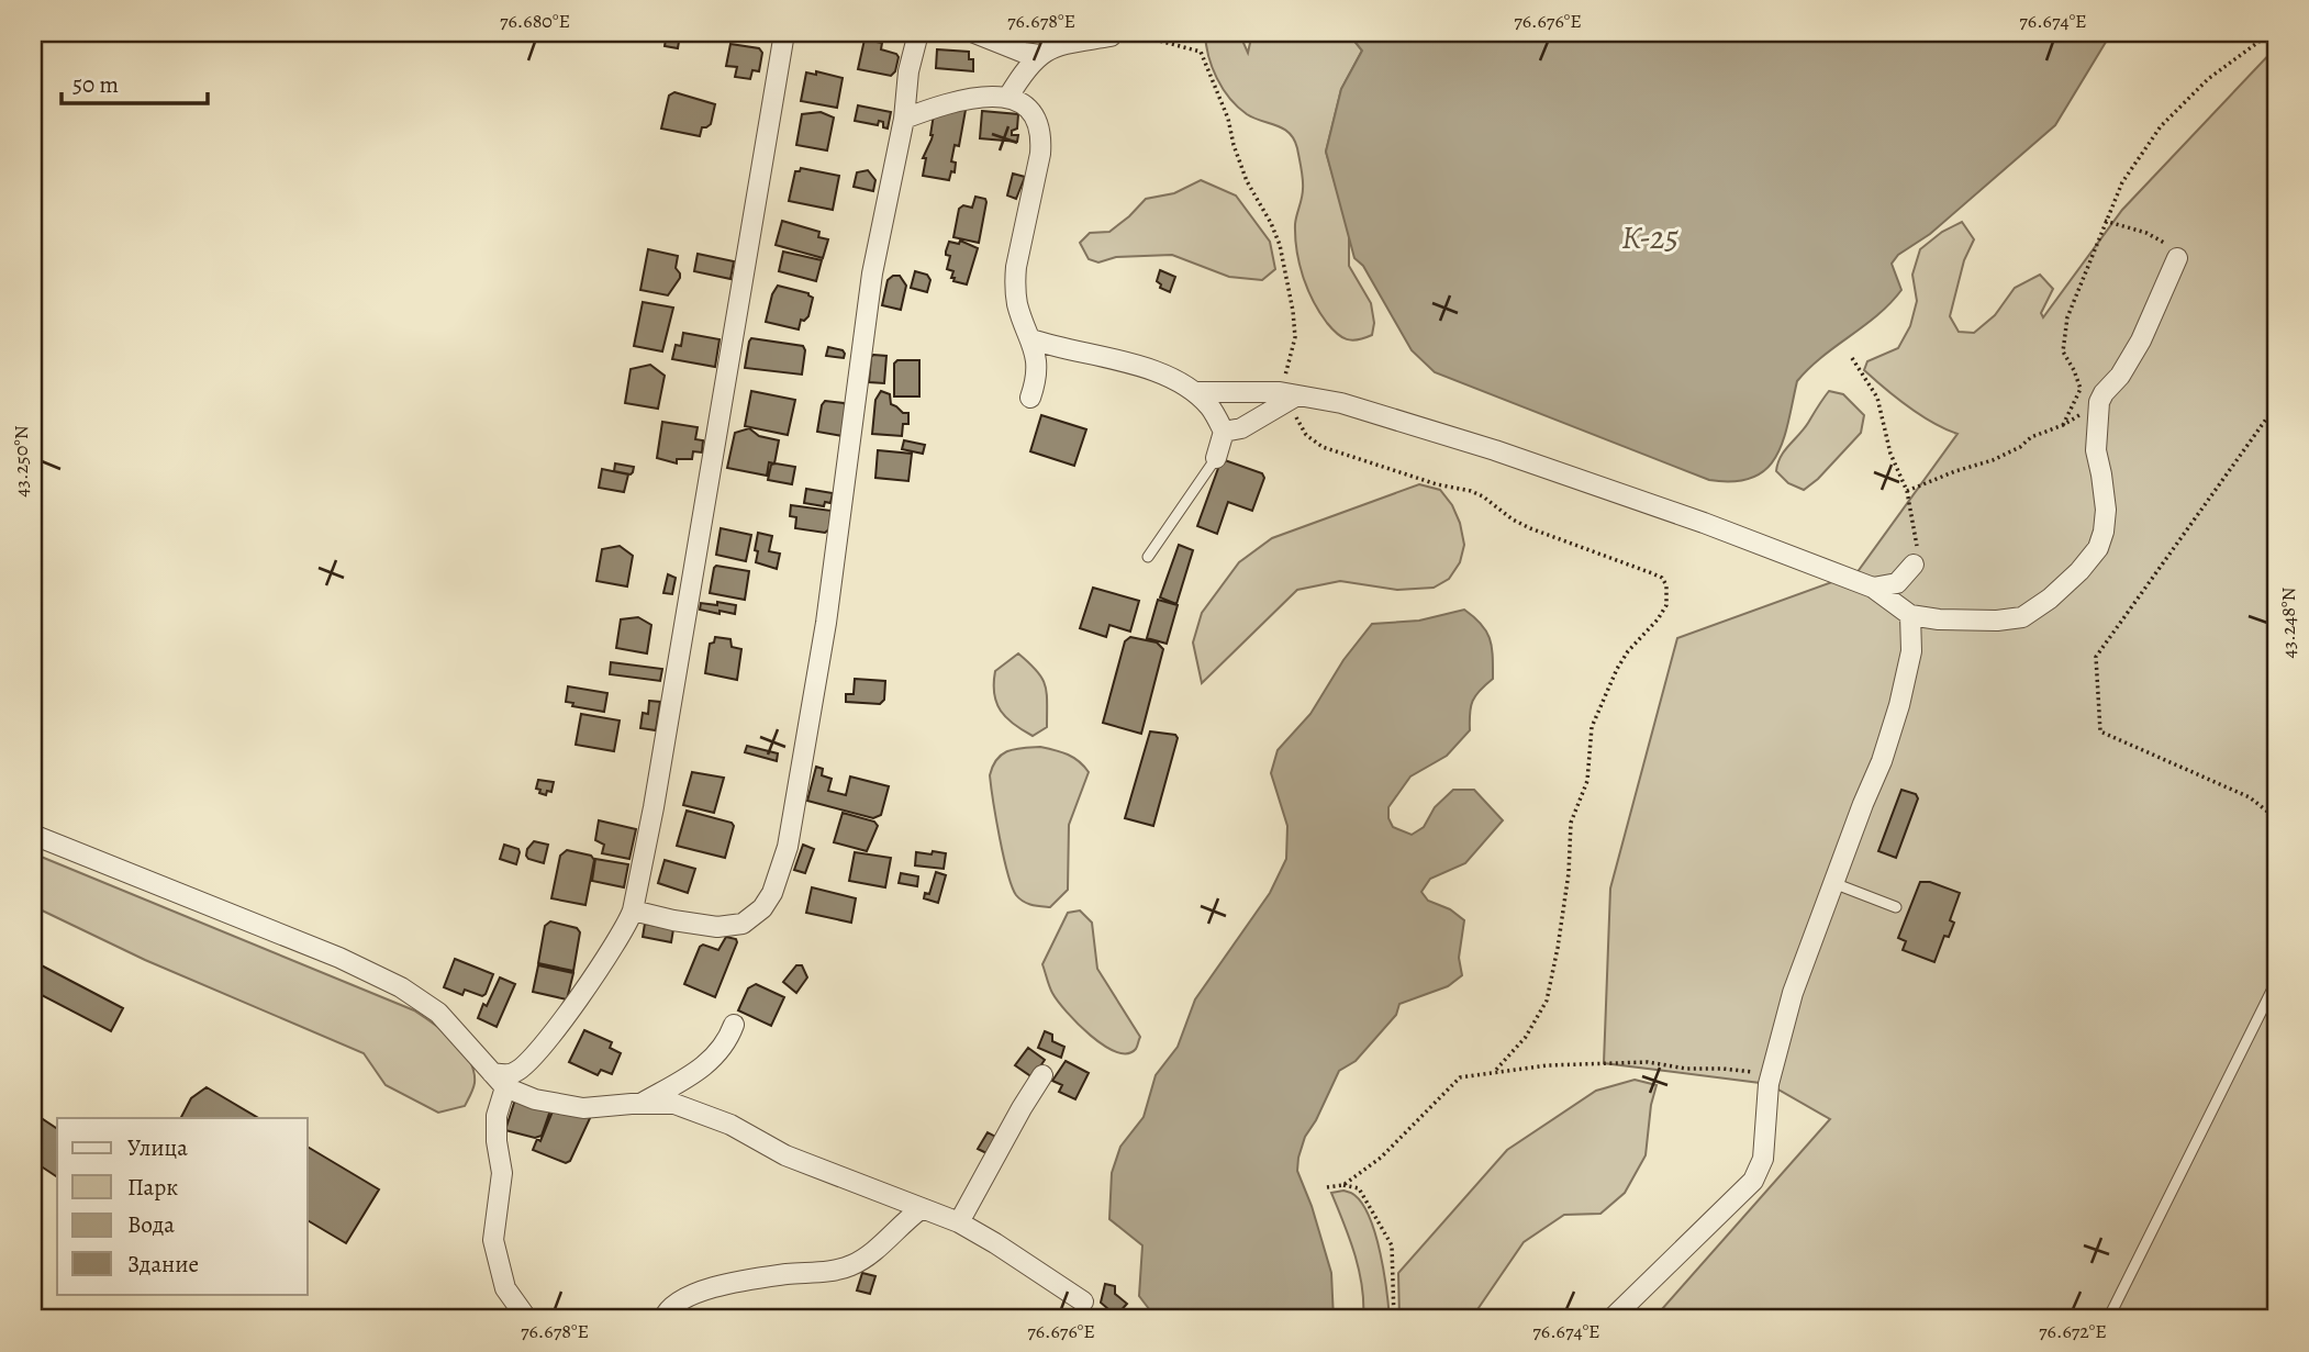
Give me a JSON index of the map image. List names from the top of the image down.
{
  "water": ["К-25"],
  "legend": [
    "Улица",
    "Парк",
    "Вода",
    "Здание"
  ],
  "scale_bar": "50 m",
  "coordinates": [
    "76.680°E",
    "76.678°E",
    "76.676°E",
    "76.674°E",
    "43.250°N",
    "43.248°N",
    "76.672°E"
  ]
}
